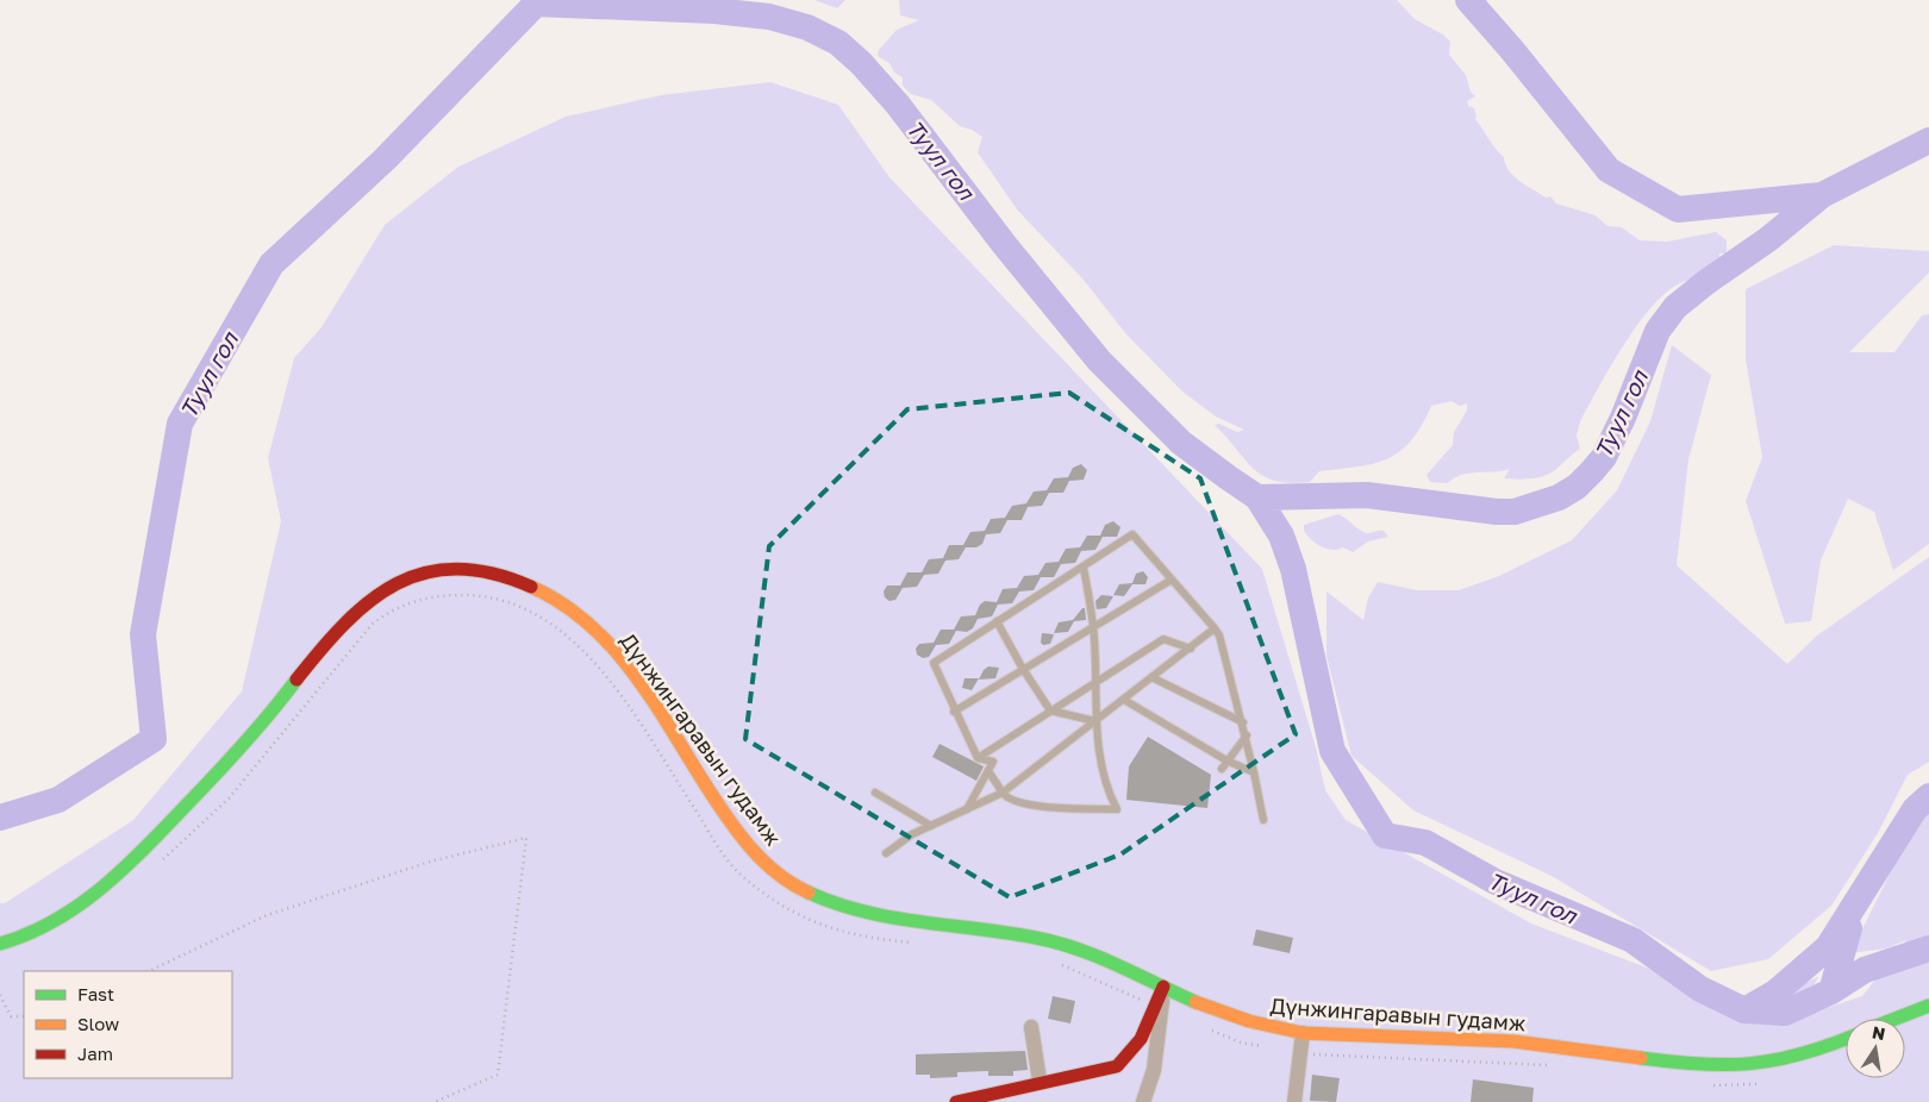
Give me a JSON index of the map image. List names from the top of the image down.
{
  "streets": {
    "main road": ["Дүнжингаравын гудамж"]
  },
  "water": ["Туул гол"],
  "legend": ["Fast", "Slow", "Jam"],
  "north": "top"
}
